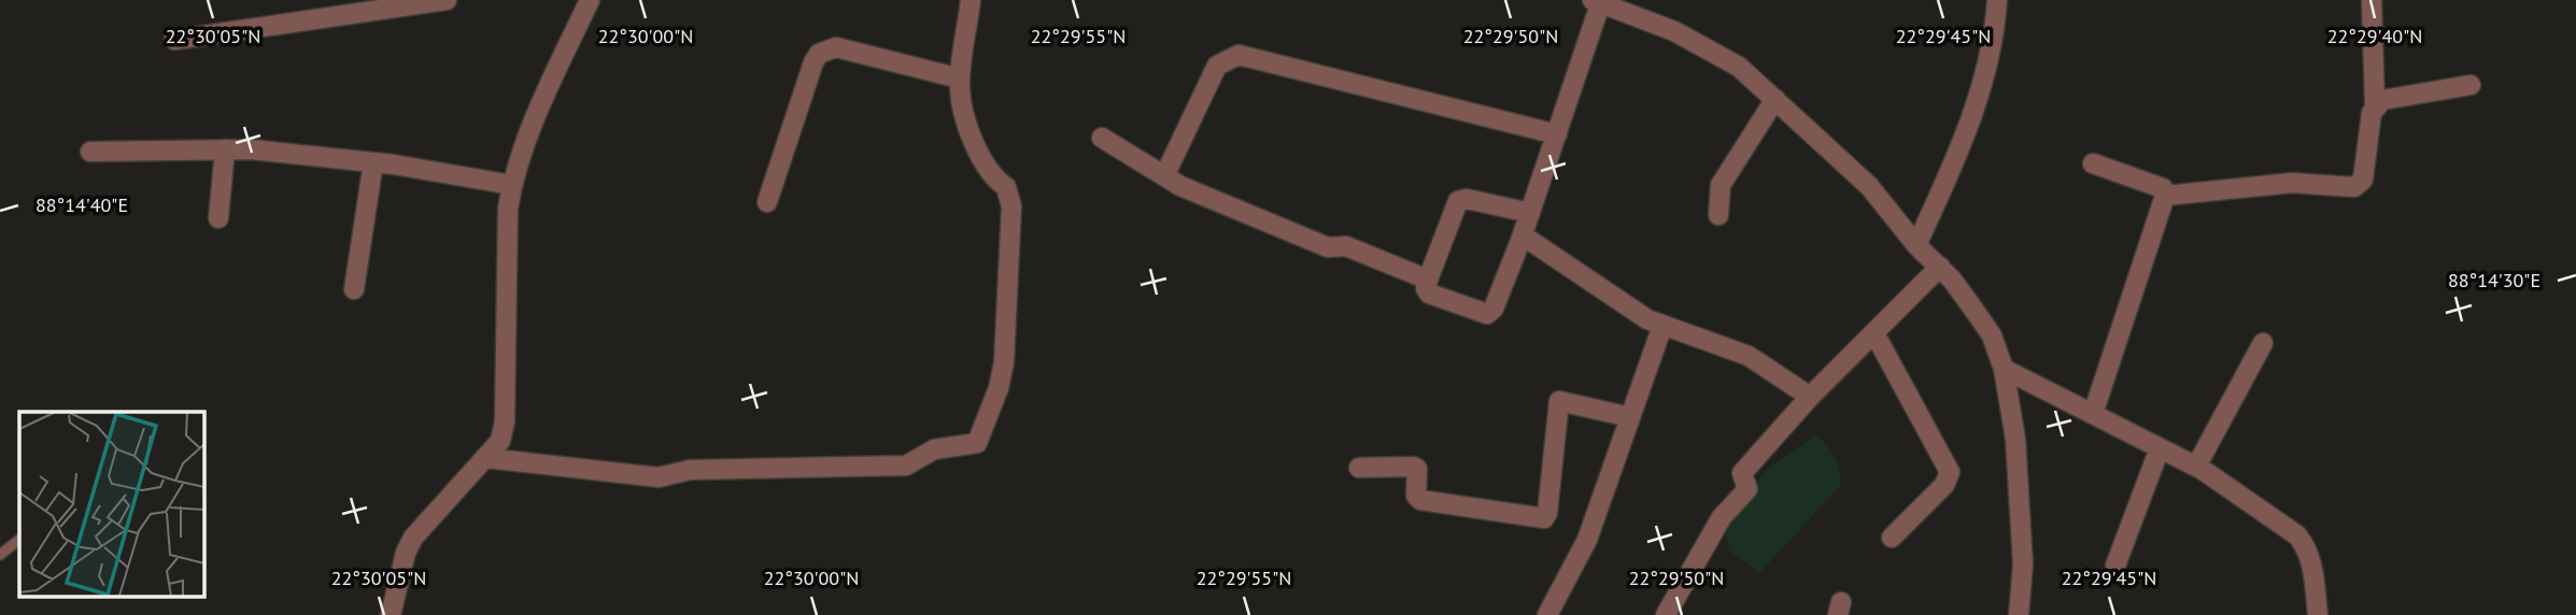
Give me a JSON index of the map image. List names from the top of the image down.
{
  "coordinates": [
    "22°30'05\"N",
    "22°30'00\"N",
    "22°29'55\"N",
    "22°29'50\"N",
    "22°29'45\"N",
    "22°29'40\"N",
    "88°14'40\"E",
    "88°14'30\"E"
  ]
}
